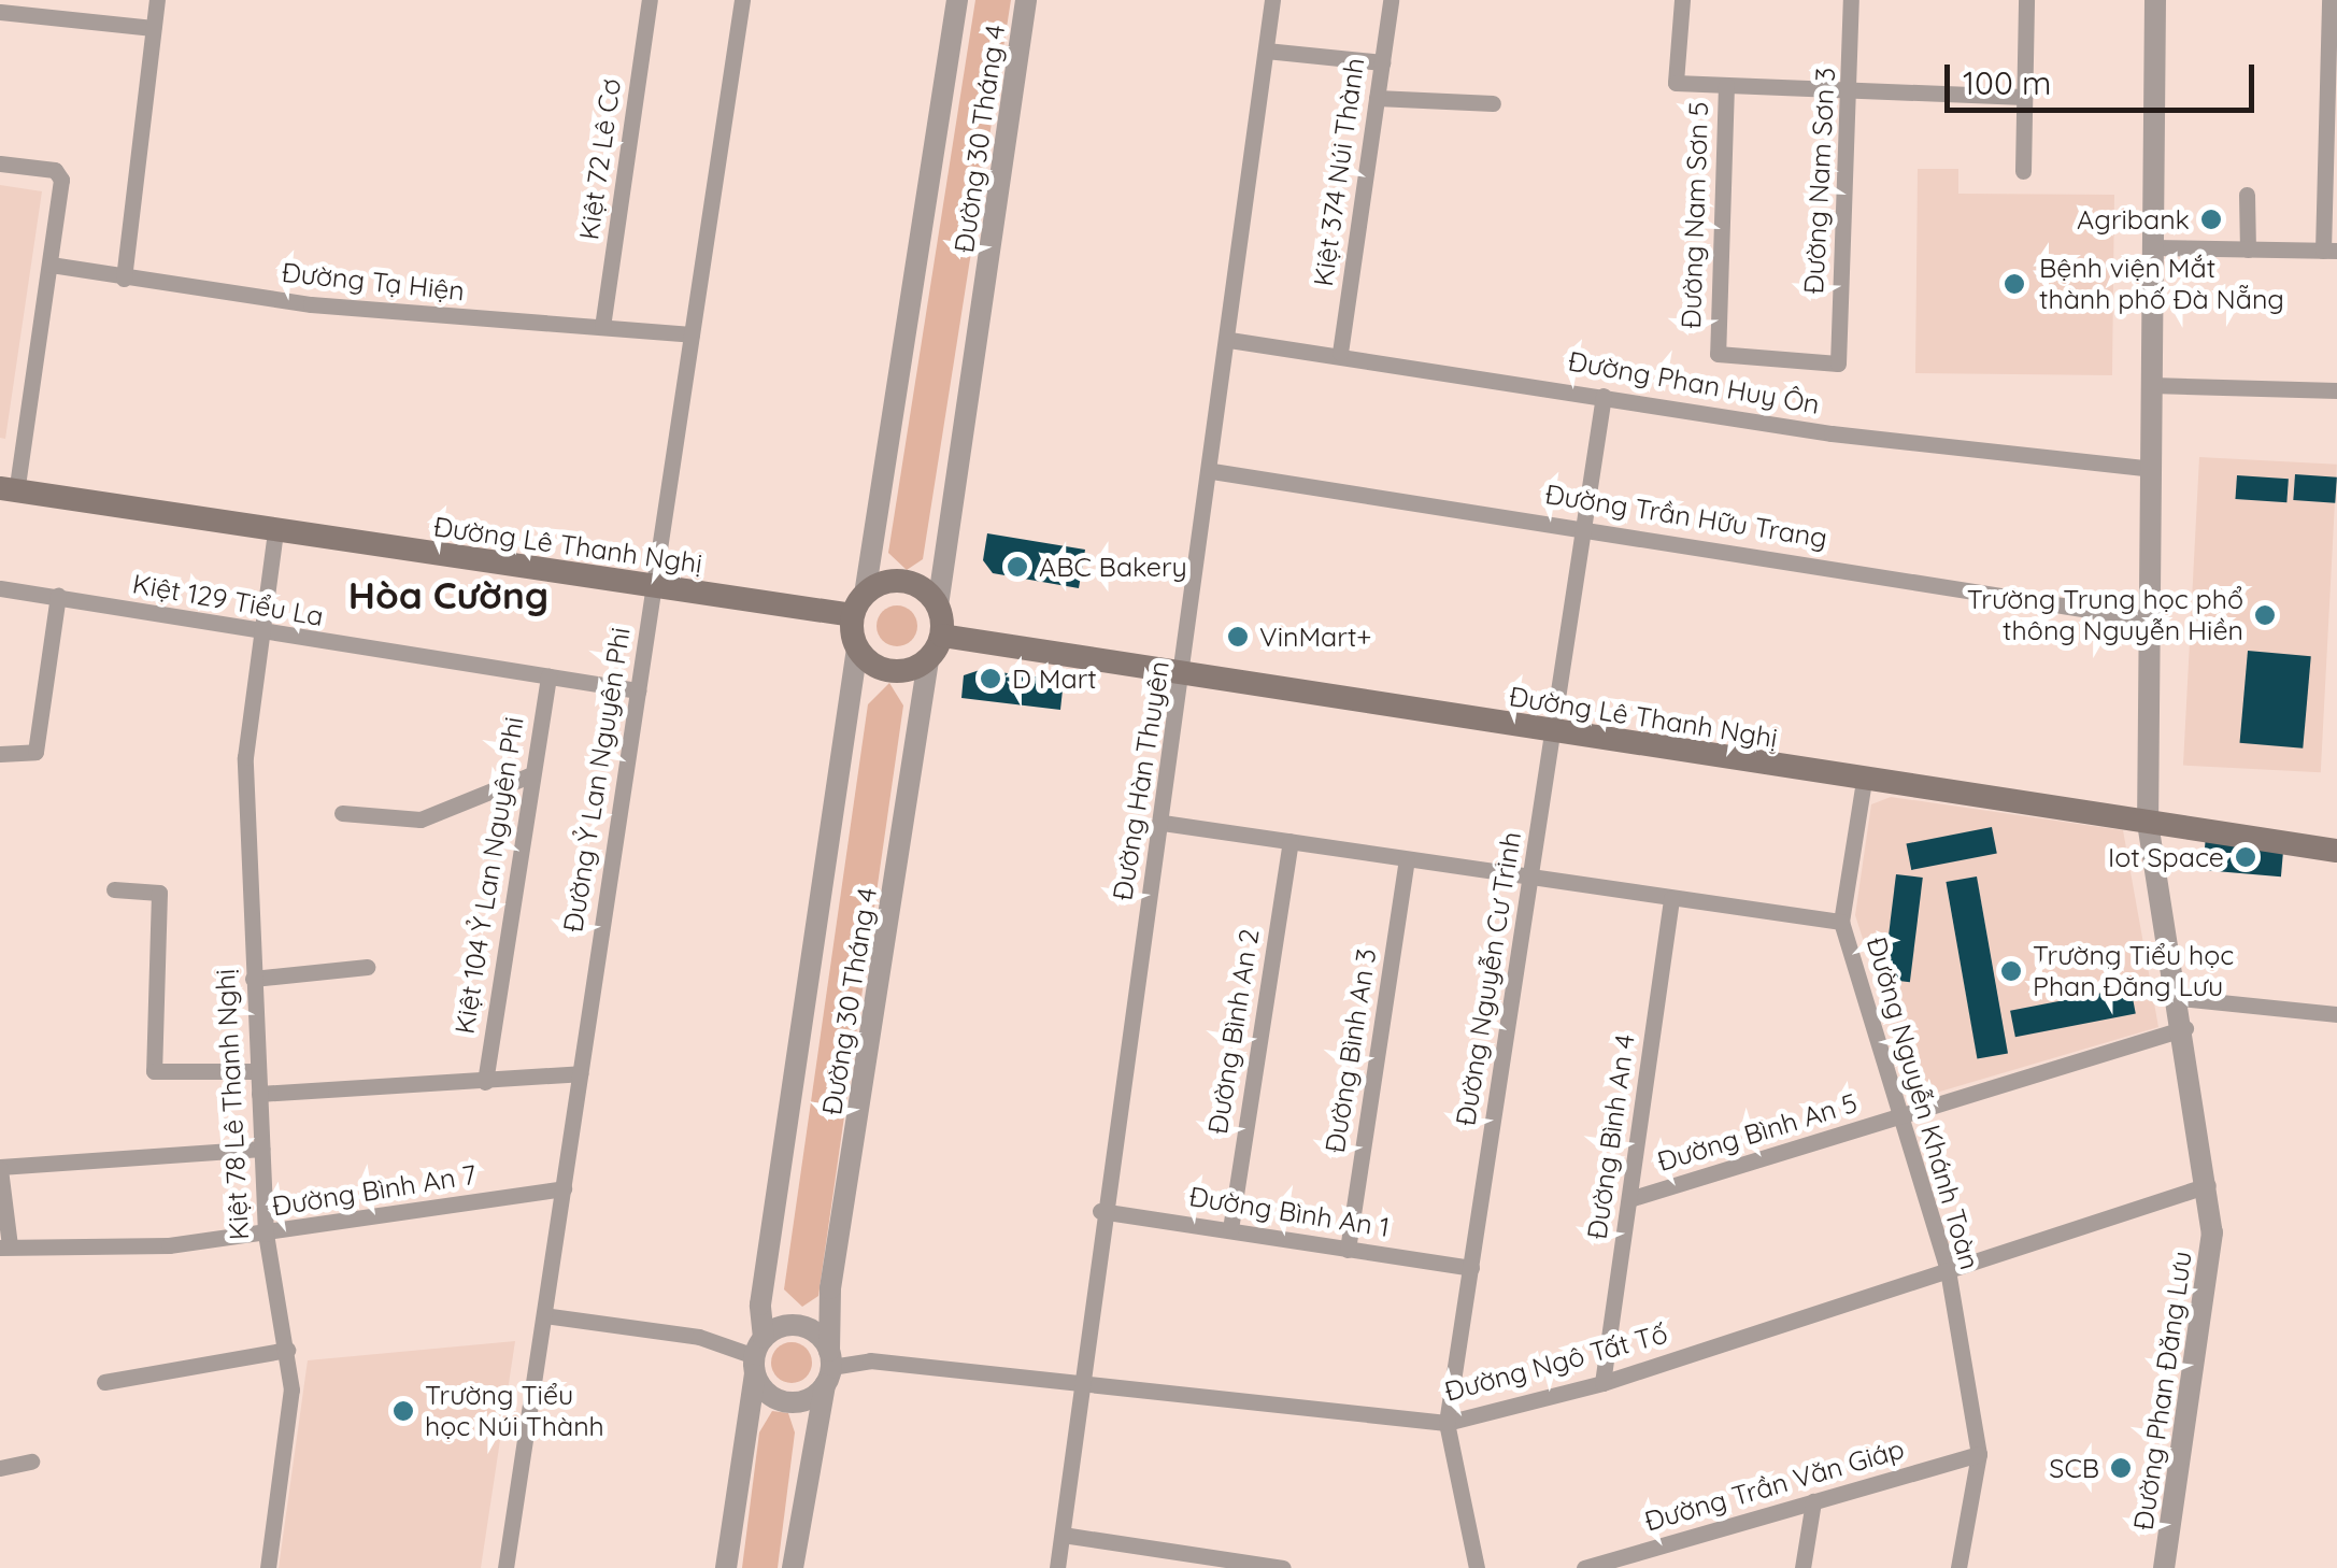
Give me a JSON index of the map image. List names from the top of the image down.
{
  "streets": {
    "main road": ["Đường Lê Thanh Nghị"],
    "street": [
      "Đường 30 Tháng 4",
      "Kiệt 72 Lê Cơ",
      "Kiệt 374 Núi Thành",
      "Đường Nam Sơn 3",
      "Đường Nam Sơn 5",
      "Đường Tạ Hiện",
      "Đường Phan Huy Ôn",
      "Đường Trần Hữu Trang",
      "Kiệt 129 Tiểu La",
      "Đường Ỷ Lan Nguyên Phi",
      "Đường Hàn Thuyên",
      "Kiệt 104 Ỷ Lan Nguyên Phi",
      "Đường Nguyễn Cư Trinh",
      "Đường Bình An 2",
      "Đường Bình An 3",
      "Đường Nguyễn Khánh Toàn",
      "Kiệt 78 Lê Thanh Nghị",
      "Đường Bình An 5",
      "Đường Bình An 4",
      "Đường Bình An 7",
      "Đường Bình An 1",
      "Đường Ngô Tất Tố",
      "Đường Phan Đăng Lưu",
      "Đường Trần Văn Giáp"
    ]
  },
  "crossings": [
    ["Đường 30 Tháng 4", "Đường Lê Thanh Nghị"],
    ["Đường 30 Tháng 4", "Đường Ngô Tất Tố"],
    ["Kiệt 72 Lê Cơ", "Đường Tạ Hiện"],
    ["Kiệt 374 Núi Thành", "Đường Phan Huy Ôn"],
    ["Đường Nam Sơn 3", "Đường Nam Sơn 5"],
    ["Đường Tạ Hiện", "Đường Ỷ Lan Nguyên Phi"],
    ["Đường Phan Huy Ôn", "Đường Hàn Thuyên"],
    ["Đường Phan Huy Ôn", "Đường Nguyễn Cư Trinh"],
    ["Đường Phan Huy Ôn", "Đường Phan Đăng Lưu"],
    ["Đường Trần Hữu Trang", "Đường Hàn Thuyên"],
    ["Đường Trần Hữu Trang", "Đường Nguyễn Cư Trinh"],
    ["Đường Trần Hữu Trang", "Đường Phan Đăng Lưu"],
    ["Đường Lê Thanh Nghị", "Đường Ỷ Lan Nguyên Phi"],
    ["Đường Lê Thanh Nghị", "Đường Hàn Thuyên"],
    ["Đường Lê Thanh Nghị", "Đường Nguyễn Cư Trinh"],
    ["Đường Lê Thanh Nghị", "Đường Nguyễn Khánh Toàn"],
    ["Đường Lê Thanh Nghị", "Đường Phan Đăng Lưu"],
    ["Kiệt 129 Tiểu La", "Đường Ỷ Lan Nguyên Phi"],
    ["Kiệt 129 Tiểu La", "Kiệt 104 Ỷ Lan Nguyên Phi"],
    ["Kiệt 129 Tiểu La", "Kiệt 78 Lê Thanh Nghị"],
    ["Đường Ỷ Lan Nguyên Phi", "Đường Bình An 7"],
    ["Đường Hàn Thuyên", "Đường Bình An 1"],
    ["Đường Hàn Thuyên", "Đường Ngô Tất Tố"],
    ["Đường Nguyễn Cư Trinh", "Đường Bình An 1"],
    ["Đường Nguyễn Cư Trinh", "Đường Ngô Tất Tố"],
    ["Đường Bình An 2", "Đường Bình An 1"],
    ["Đường Bình An 3", "Đường Bình An 1"],
    ["Đường Nguyễn Khánh Toàn", "Đường Bình An 5"],
    ["Đường Nguyễn Khánh Toàn", "Đường Ngô Tất Tố"],
    ["Đường Nguyễn Khánh Toàn", "Đường Trần Văn Giáp"],
    ["Kiệt 78 Lê Thanh Nghị", "Đường Bình An 7"],
    ["Đường Bình An 5", "Đường Bình An 4"],
    ["Đường Bình An 5", "Đường Phan Đăng Lưu"],
    ["Đường Bình An 4", "Đường Ngô Tất Tố"],
    ["Đường Ngô Tất Tố", "Đường Phan Đăng Lưu"]
  ],
  "districts": ["Hòa Cường"],
  "places": [
    "Agribank",
    "Bệnh viện Mắt thành phố Đà Nẵng",
    "ABC Bakery",
    "Trường Trung học phổ thông Nguyễn Hiền",
    "VinMart+",
    "D Mart",
    "Iot Space",
    "Trường Tiểu học Phan Đăng Lưu",
    "Trường Tiểu học Núi Thành",
    "SCB"
  ],
  "scale_bar": "100 m"
}
